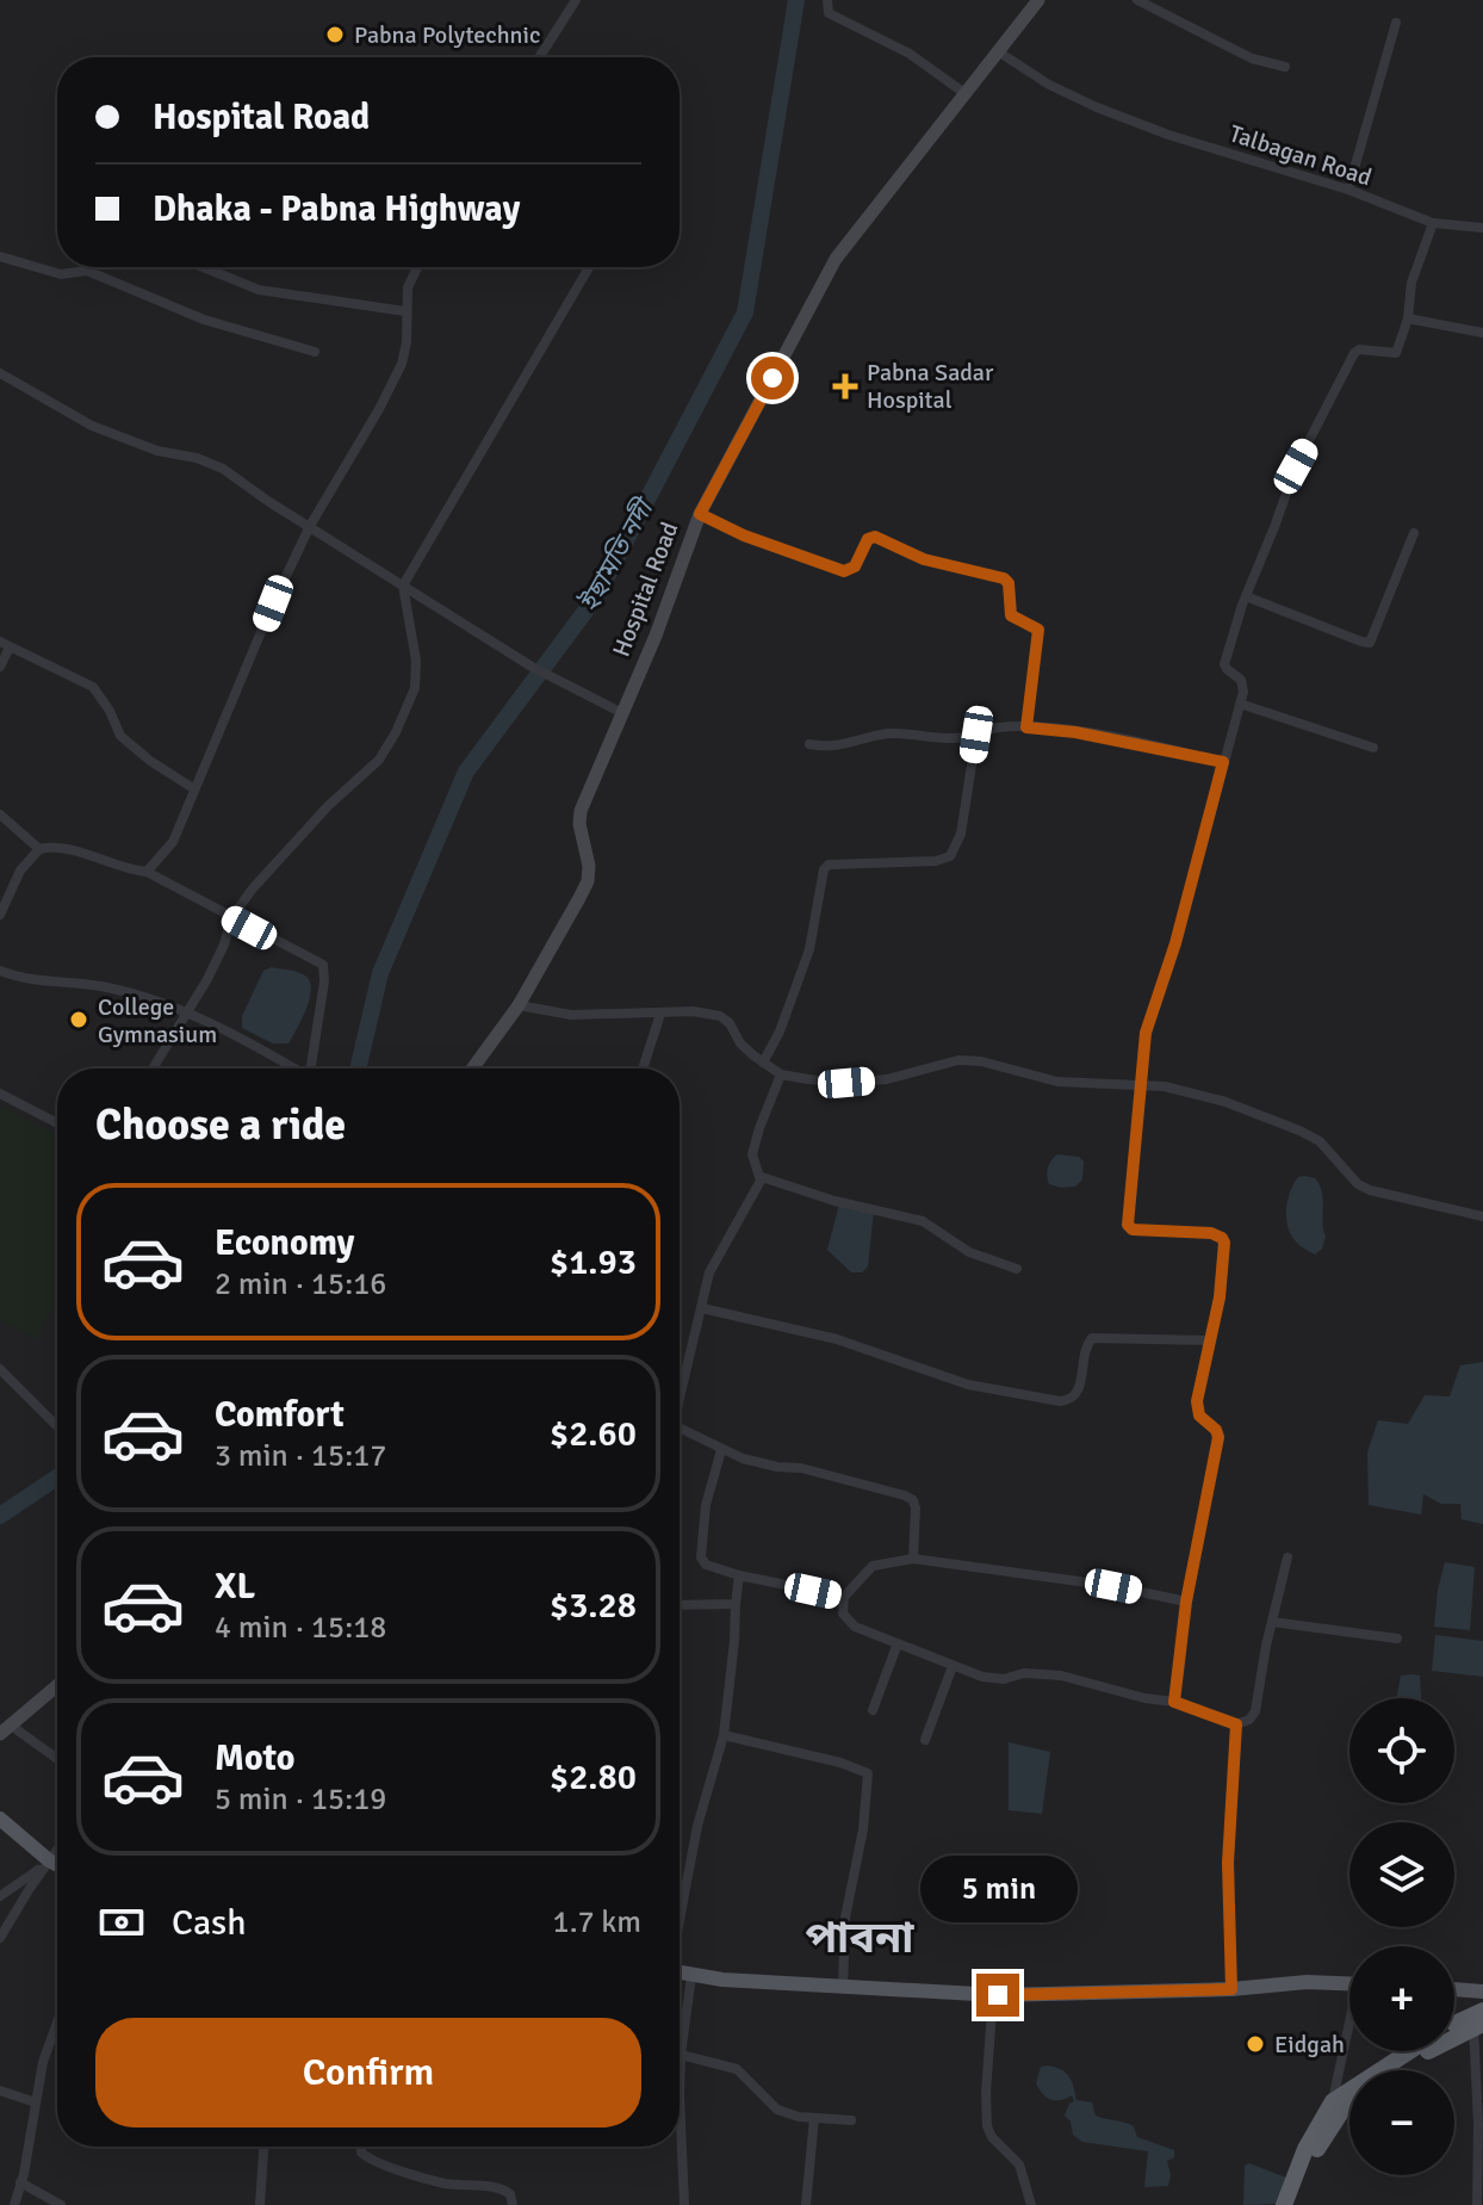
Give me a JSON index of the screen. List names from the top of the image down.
{
  "streets": {
    "main road": ["Hospital Road"],
    "street": ["Talbagan Road"]
  },
  "crossings": [
    ["Talbagan Road", "Hospital Road"]
  ],
  "districts": ["পাবনা"],
  "water": ["ইছামতি নদী"],
  "places": {
    "other": ["Pabna Polytechnic", "College Gymnasium", "Eidgah"],
    "health": ["Pabna Sadar Hospital"]
  },
  "page": {
    "banner": ["Hospital Road", "Dhaka - Pabna Highway"],
    "heading": "Choose a ride",
    "list": [
      {
        "name": "Economy",
        "note": "2 min · 15:16",
        "value": "$1.93"
      },
      {
        "name": "Comfort",
        "note": "3 min · 15:17",
        "value": "$2.60"
      },
      {
        "name": "XL",
        "note": "4 min · 15:18",
        "value": "$3.28"
      },
      {
        "name": "Moto",
        "note": "5 min · 15:19",
        "value": "$2.80"
      }
    ],
    "map_buttons": ["+", "−"],
    "bubble": "5 min",
    "pay": ["Cash", "1.7 km"],
    "buttons": "Confirm"
  }
}
